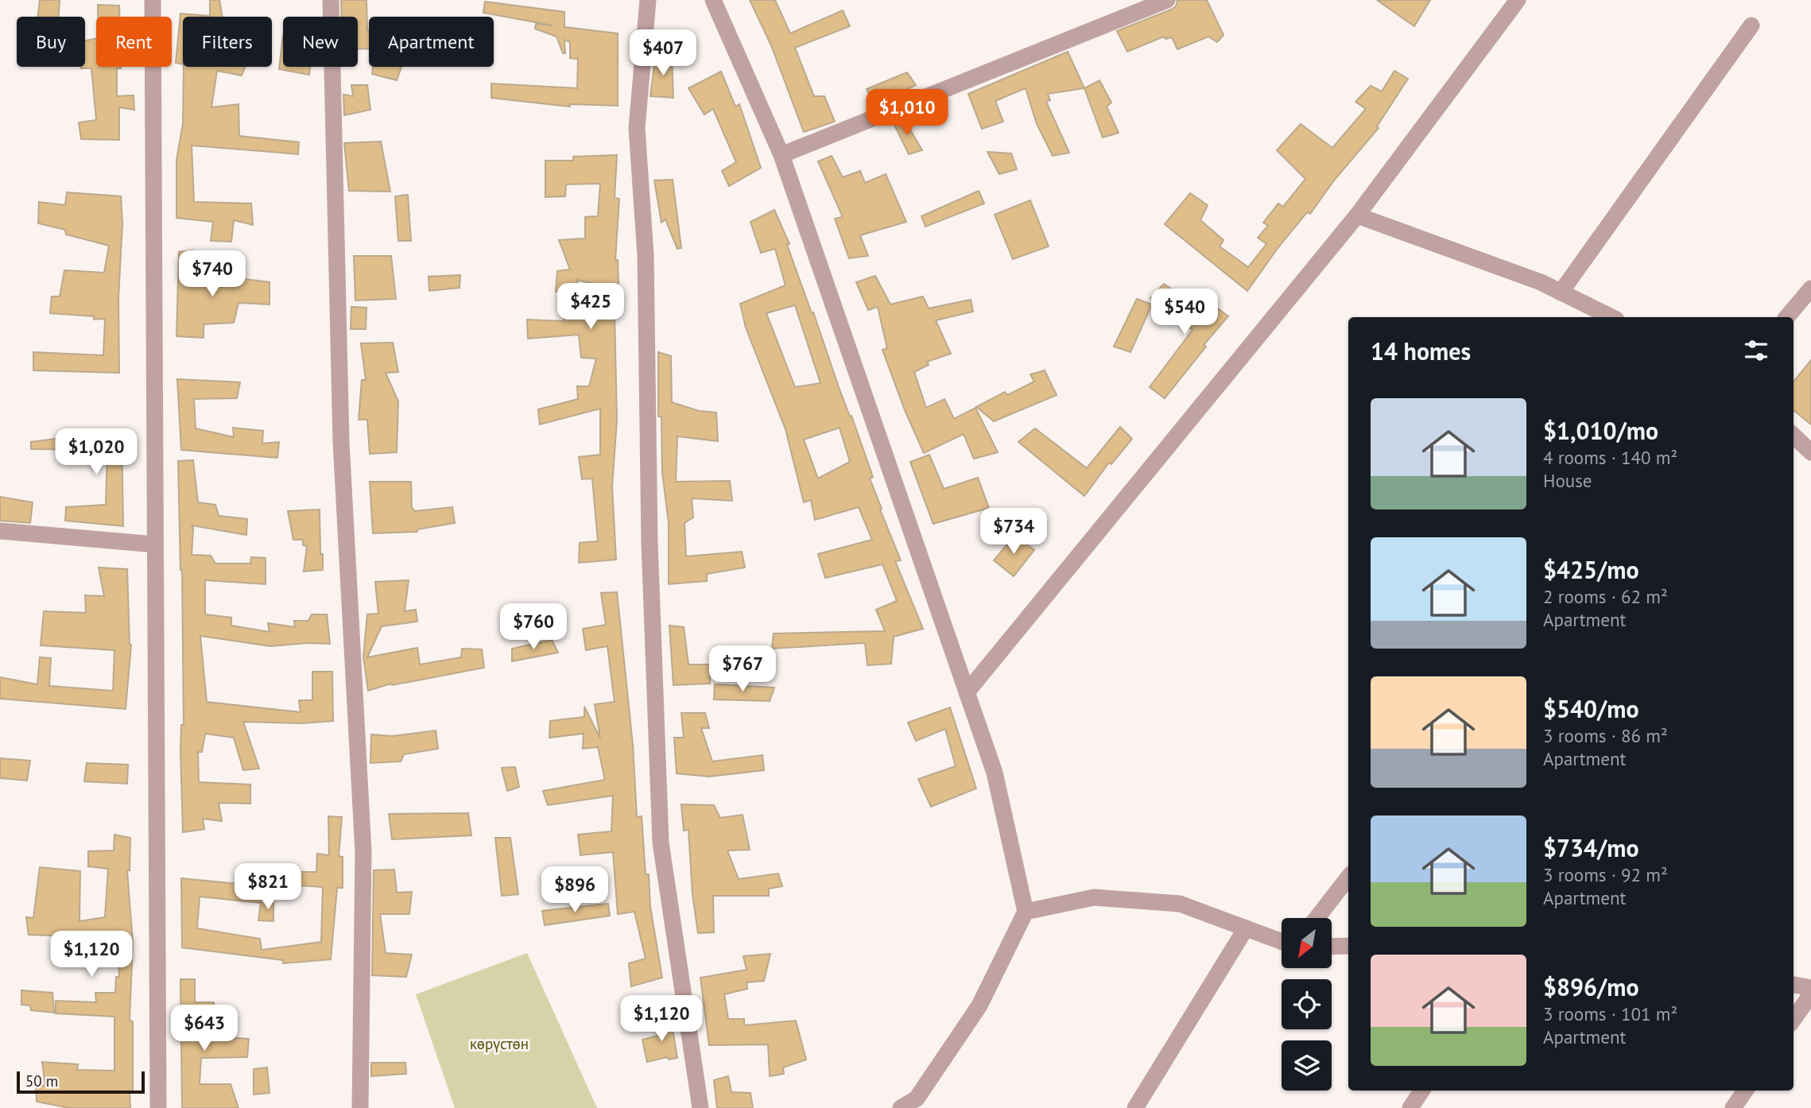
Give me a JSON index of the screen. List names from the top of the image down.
{
  "parks": ["көрүстөн"],
  "scale_bar": "50 m",
  "north": "bottom left",
  "page": {
    "chip": [
      "Buy",
      "Rent",
      "Filters",
      "New",
      "Apartment"
    ],
    "price": [
      "$407",
      "$1,010",
      "$740",
      "$425",
      "$540",
      "$1,020",
      "$734",
      "$760",
      "$767",
      "$821",
      "$896",
      "$1,120",
      "$1,120",
      "$643"
    ],
    "heading": "14 homes",
    "list": [
      {
        "name": "$1,010/mo",
        "note": "4 rooms · 140 m² · House"
      },
      {
        "name": "$425/mo",
        "note": "2 rooms · 62 m² · Apartment"
      },
      {
        "name": "$540/mo",
        "note": "3 rooms · 86 m² · Apartment"
      },
      {
        "name": "$734/mo",
        "note": "3 rooms · 92 m² · Apartment"
      },
      {
        "name": "$896/mo",
        "note": "3 rooms · 101 m² · Apartment"
      }
    ],
    "scale": "50 m"
  }
}
